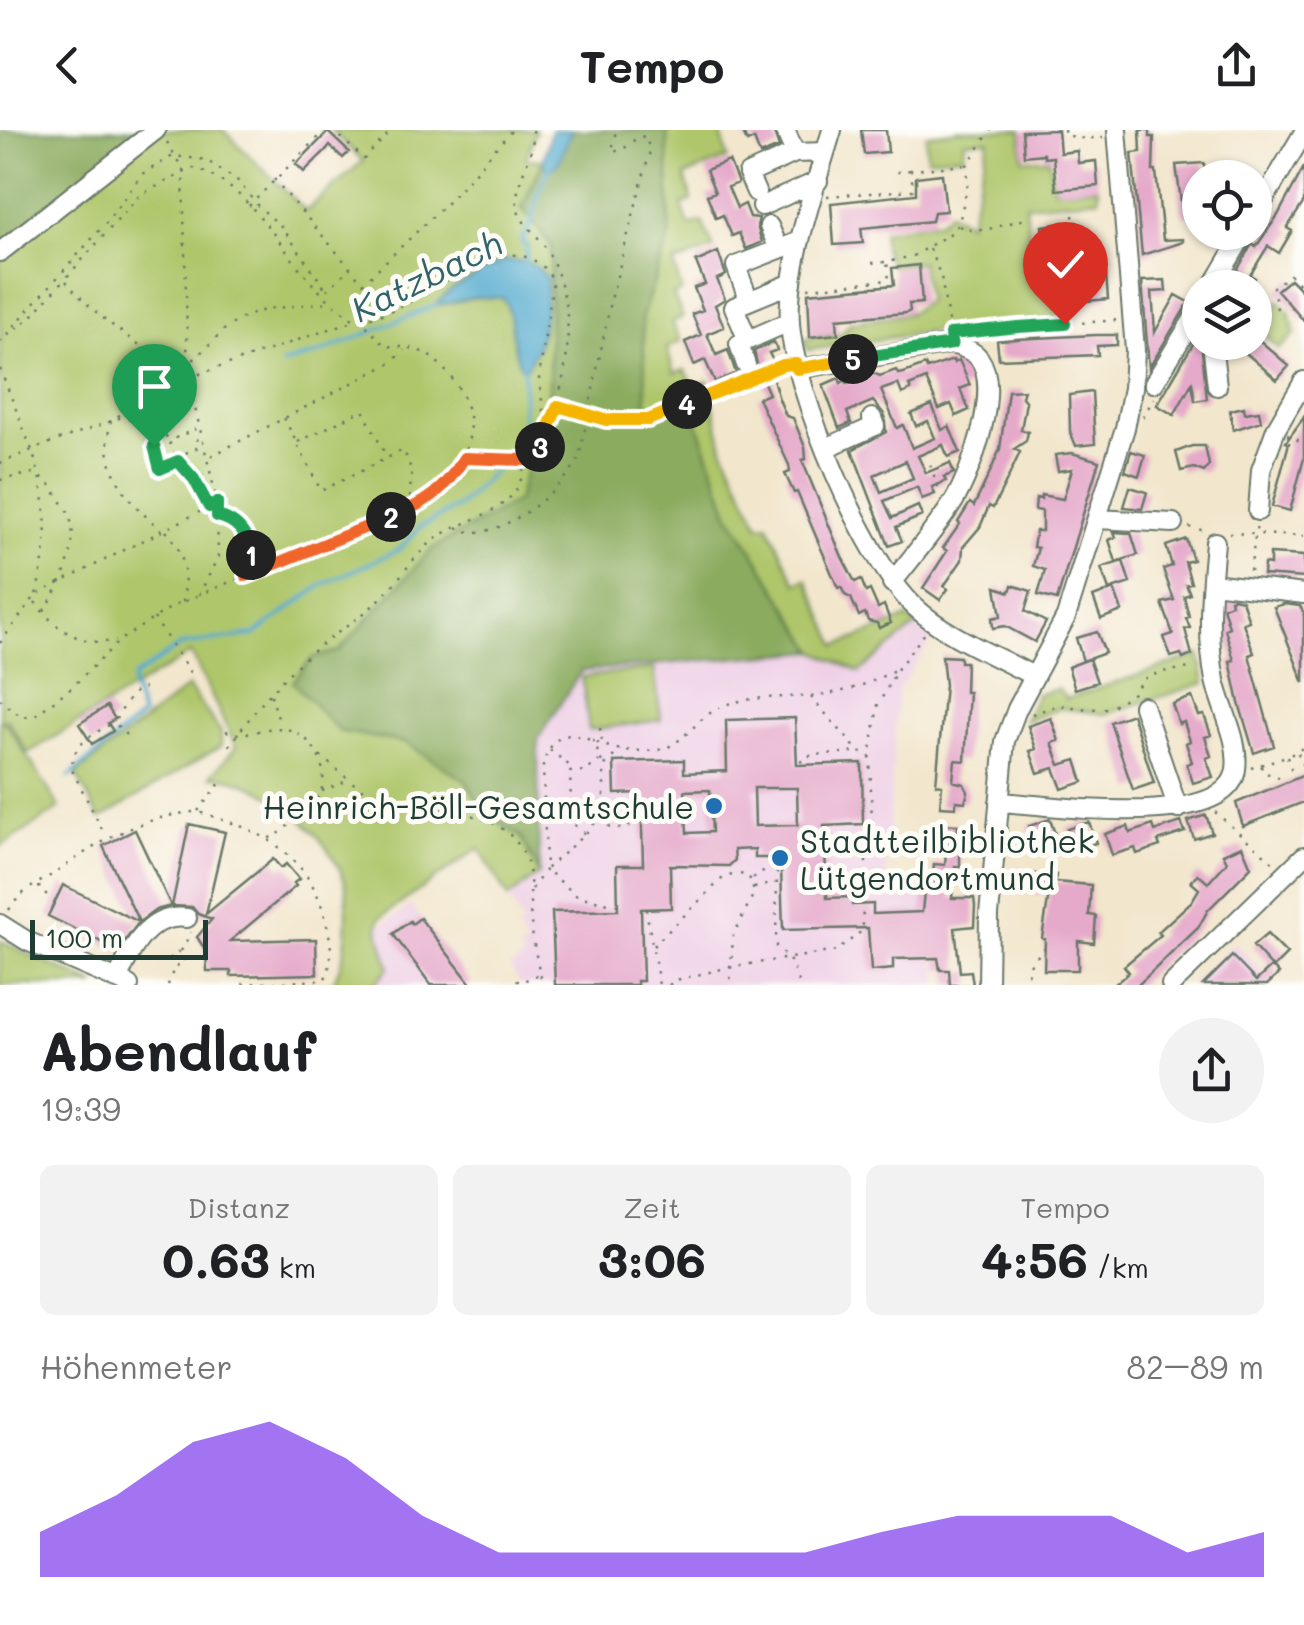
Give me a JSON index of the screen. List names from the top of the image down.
{
  "water": ["Katzbach"],
  "places": ["Heinrich-Böll-Gesamtschule", "Stadtteilbibliothek Lütgendortmund"],
  "scale_bar": "100 m",
  "page": {
    "header": "Tempo",
    "pins": [
      "5",
      "4",
      "3",
      "2",
      "1"
    ],
    "scale": "100 m",
    "heading": ["Abendlauf", "19:39"],
    "stats": [
      ["Distanz", "0.63 km"],
      ["Zeit", "3:06"],
      ["Tempo", "4:56 /km"]
    ],
    "chart": ["Höhenmeter", "82–89 m"]
  }
}
